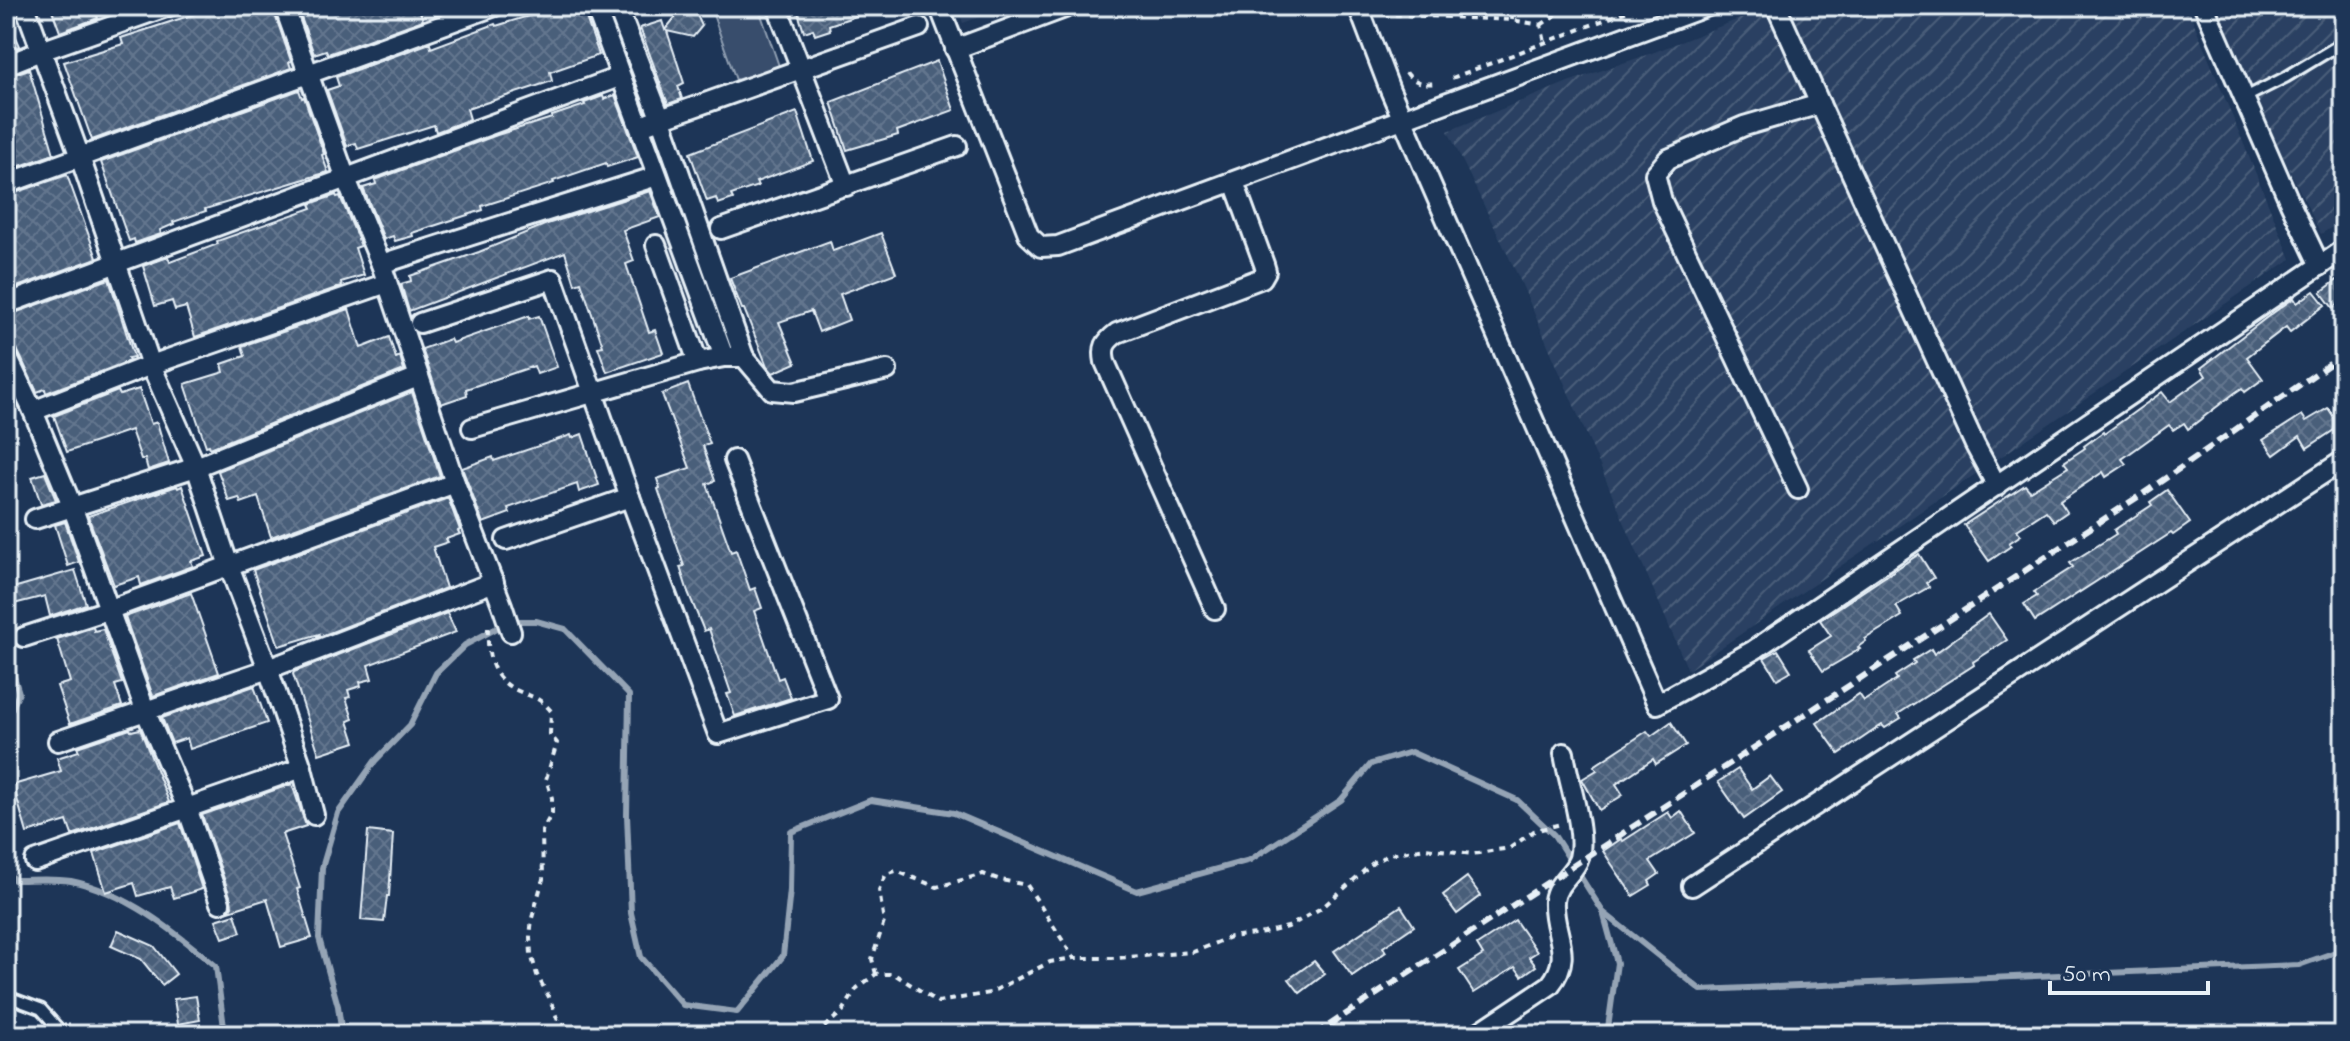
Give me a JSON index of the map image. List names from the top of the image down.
{
  "scale_bar": "50 m"
}
